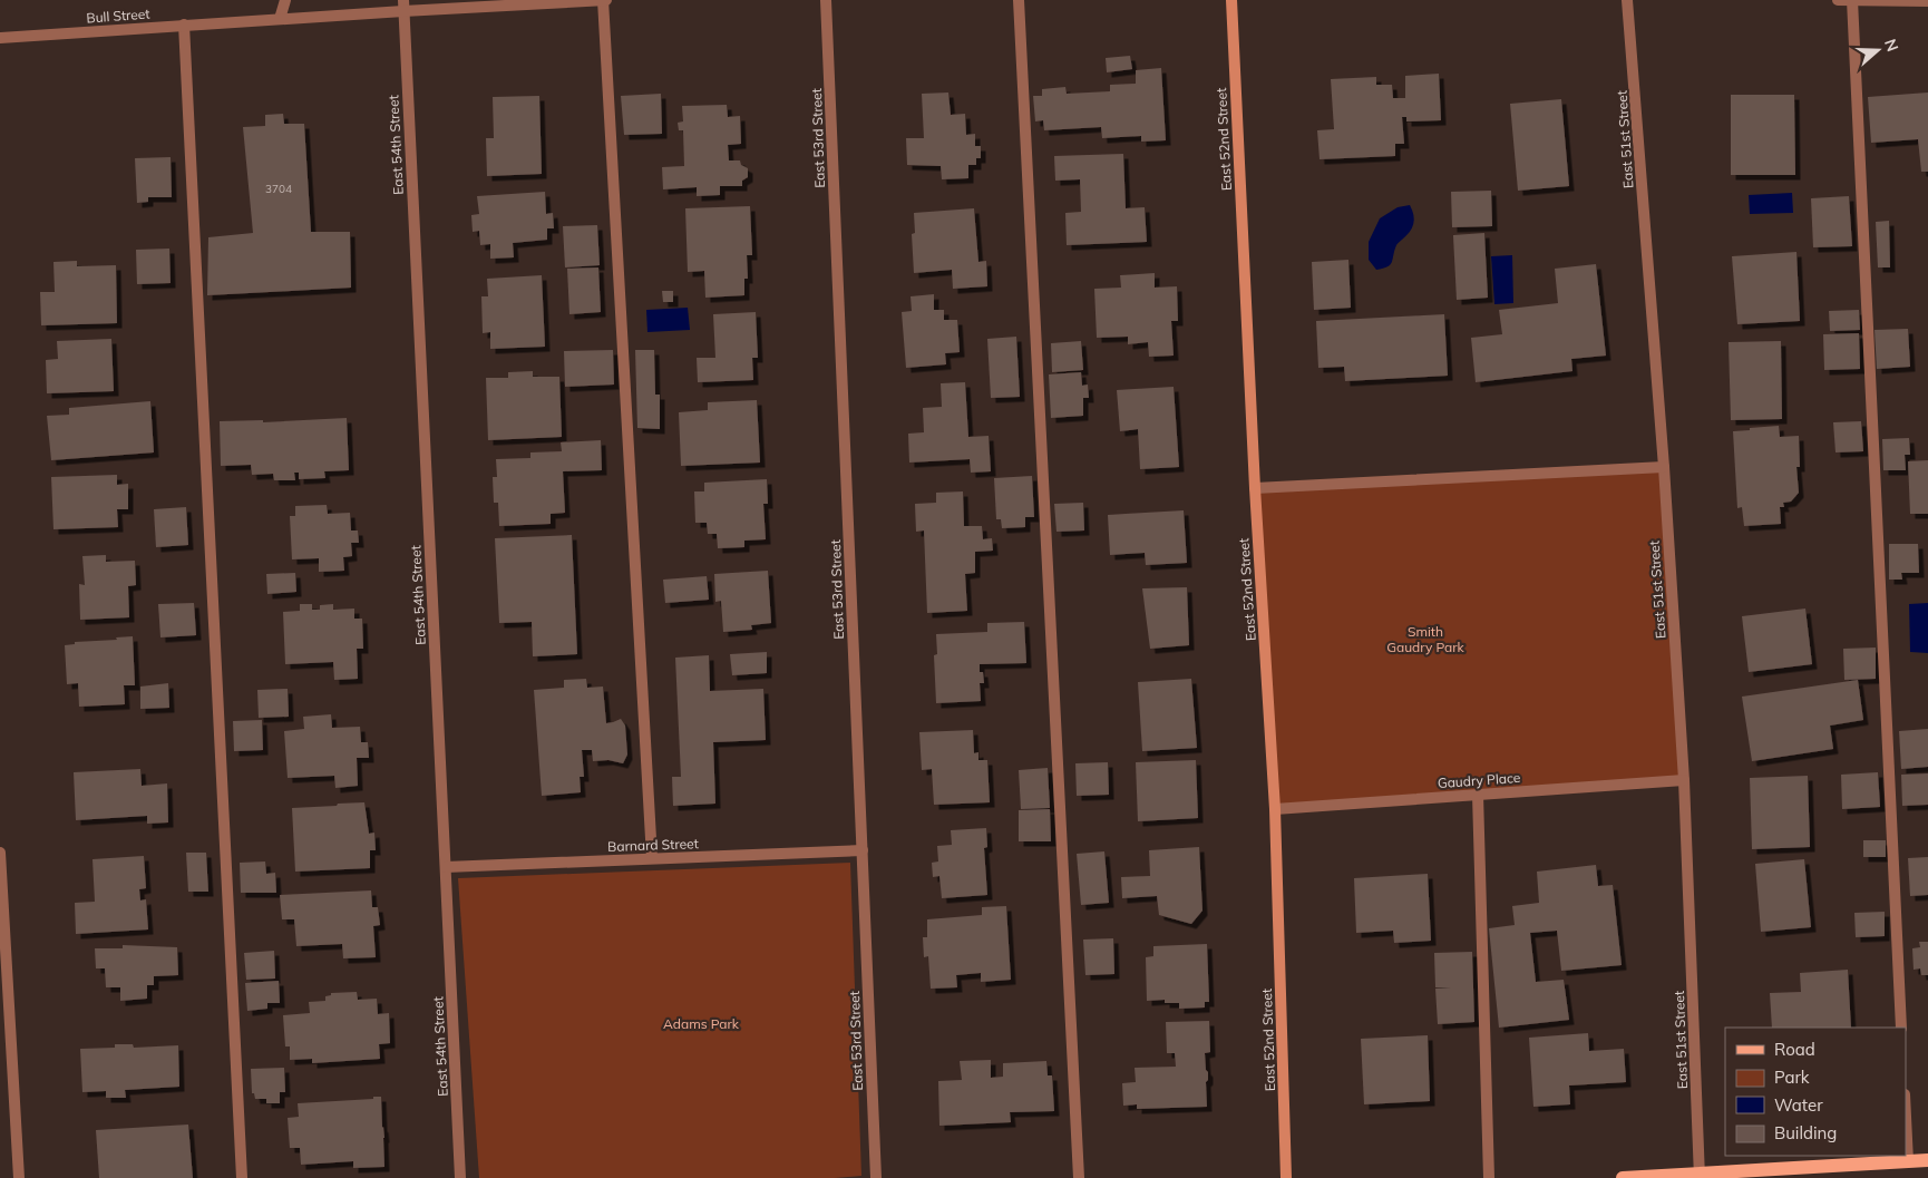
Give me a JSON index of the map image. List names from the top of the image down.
{
  "streets": {
    "main road": ["East 52nd Street"],
    "street": [
      "Bull Street",
      "East 53rd Street",
      "East 51st Street",
      "East 54th Street",
      "Gaudry Place",
      "Barnard Street"
    ]
  },
  "crossings": [
    ["Bull Street", "East 54th Street"],
    ["East 53rd Street", "Barnard Street"],
    ["East 52nd Street", "Gaudry Place"],
    ["East 51st Street", "Gaudry Place"],
    ["East 54th Street", "Barnard Street"]
  ],
  "parks": ["Smith Gaudry Park", "Adams Park"],
  "house_numbers": ["3704"],
  "legend": [
    "Road",
    "Park",
    "Water",
    "Building"
  ],
  "north": "right"
}
